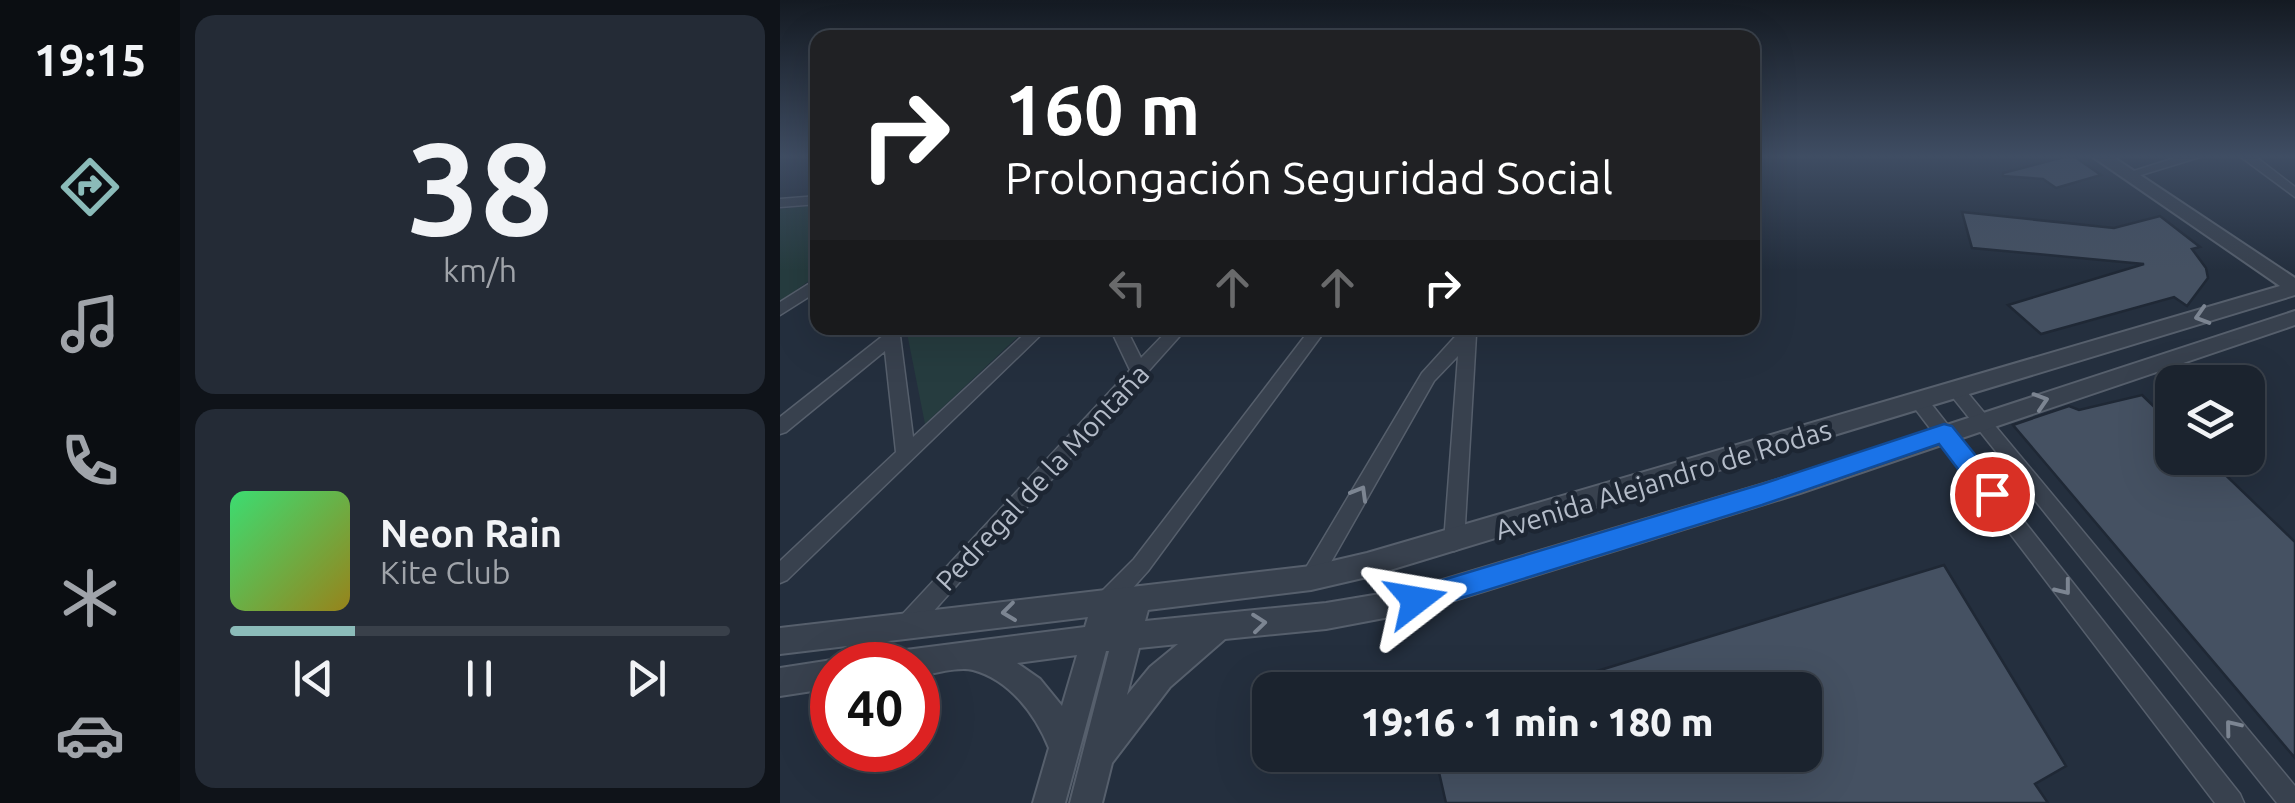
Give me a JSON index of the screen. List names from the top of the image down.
{
  "streets": {
    "street": ["Pedregal de la Montaña", "Avenida Alejandro de Rodas"]
  },
  "crossings": [
    ["Pedregal de la Montaña", "Avenida Alejandro de Rodas"]
  ],
  "page": {
    "tabs": "19:15",
    "tile": ["38", "km/h"],
    "turn": ["160 m", "Prolongación Seguridad Social"],
    "song": ["Neon Rain", "Kite Club"],
    "limit": "40",
    "trip": "19:16 · 1 min · 180 m"
  }
}
